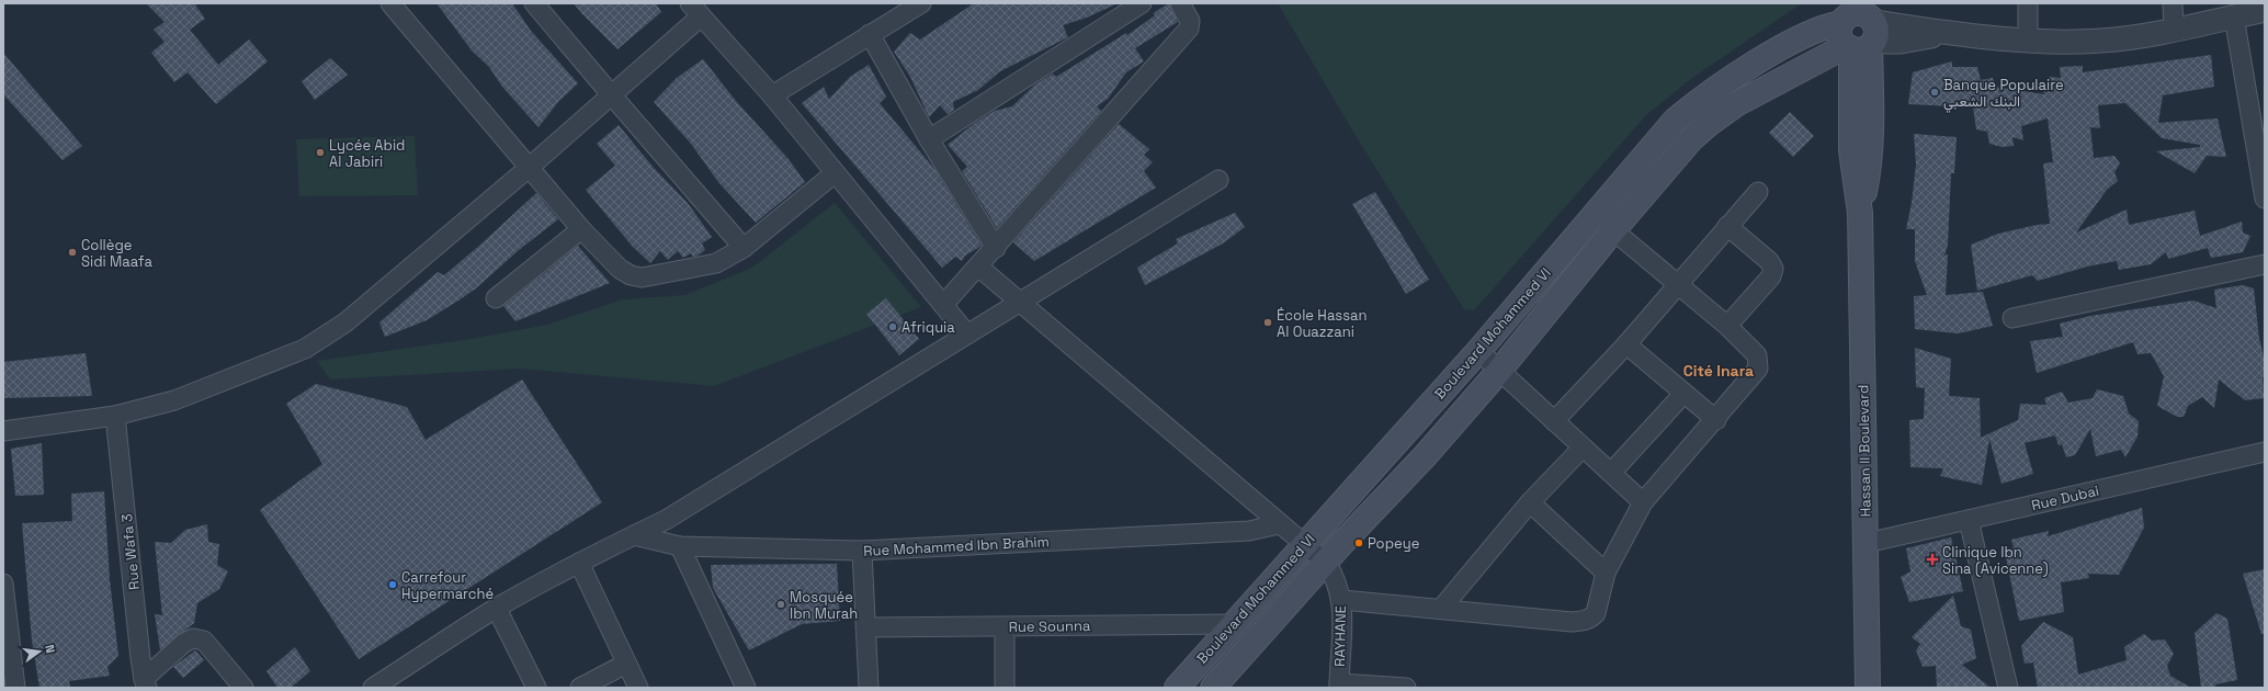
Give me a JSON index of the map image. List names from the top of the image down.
{
  "streets": {
    "main road": ["Boulevard Mohammed VI", "Hassan II Boulevard"],
    "street": [
      "Rue Dubai",
      "Rue Mohammed Ibn Brahim",
      "Rue Wafa 3",
      "Rue Sounna",
      "RAYHANE"
    ]
  },
  "crossings": [
    ["Boulevard Mohammed VI", "Hassan II Boulevard"],
    ["Boulevard Mohammed VI", "Rue Sounna"],
    ["Boulevard Mohammed VI", "RAYHANE"],
    ["Hassan II Boulevard", "Rue Dubai"],
    ["Rue Mohammed Ibn Brahim", "RAYHANE"]
  ],
  "districts": ["Cité Inara"],
  "places": {
    "other": [
      "Banque Populaire البنك الشعبي",
      "Lycée Abid Al Jabiri",
      "Collège Sidi Maafa",
      "École Hassan Al Ouazzani",
      "Afriquia",
      "Popeye",
      "Carrefour Hypermarché",
      "Mosquée Ibn Murah"
    ],
    "health": ["Clinique Ibn Sina (Avicenne)"]
  },
  "north": "right"
}
